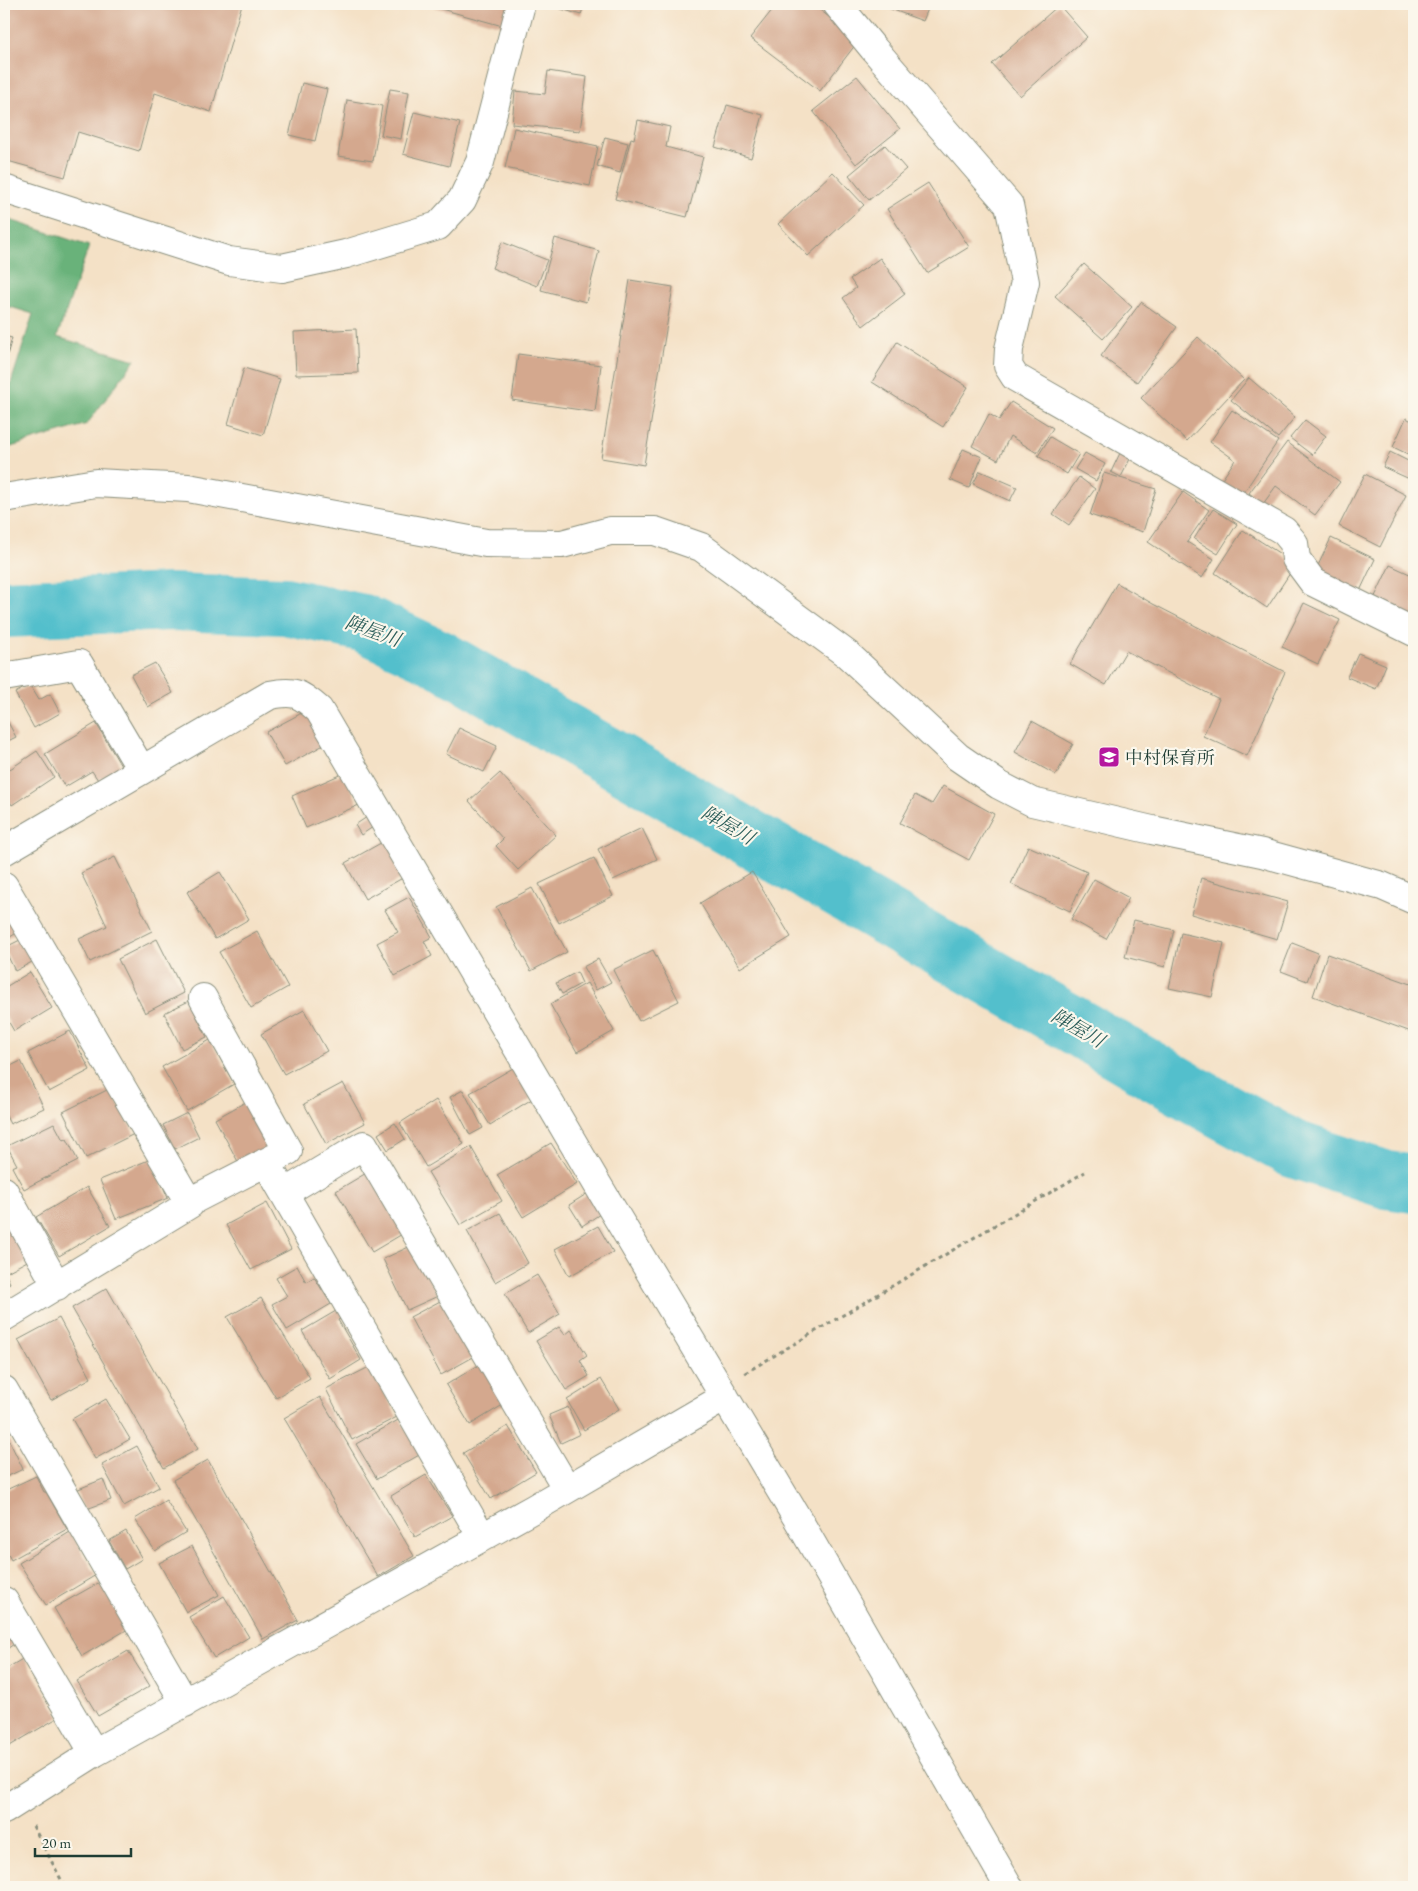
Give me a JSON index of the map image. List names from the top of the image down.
{
  "water": ["陣屋川"],
  "places": {
    "school or university": ["中村保育所"]
  },
  "scale_bar": "20 m"
}
